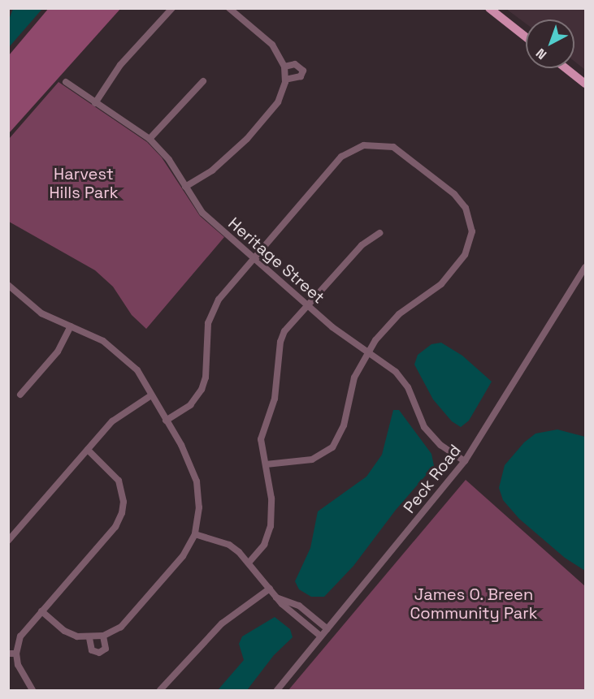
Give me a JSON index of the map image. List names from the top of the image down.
{
  "streets": {
    "street": ["Heritage Street", "Peck Road"]
  },
  "crossings": [
    ["Heritage Street", "Peck Road"]
  ],
  "parks": ["Harvest Hills Park", "James O. Breen Community Park"],
  "north": "bottom left"
}
